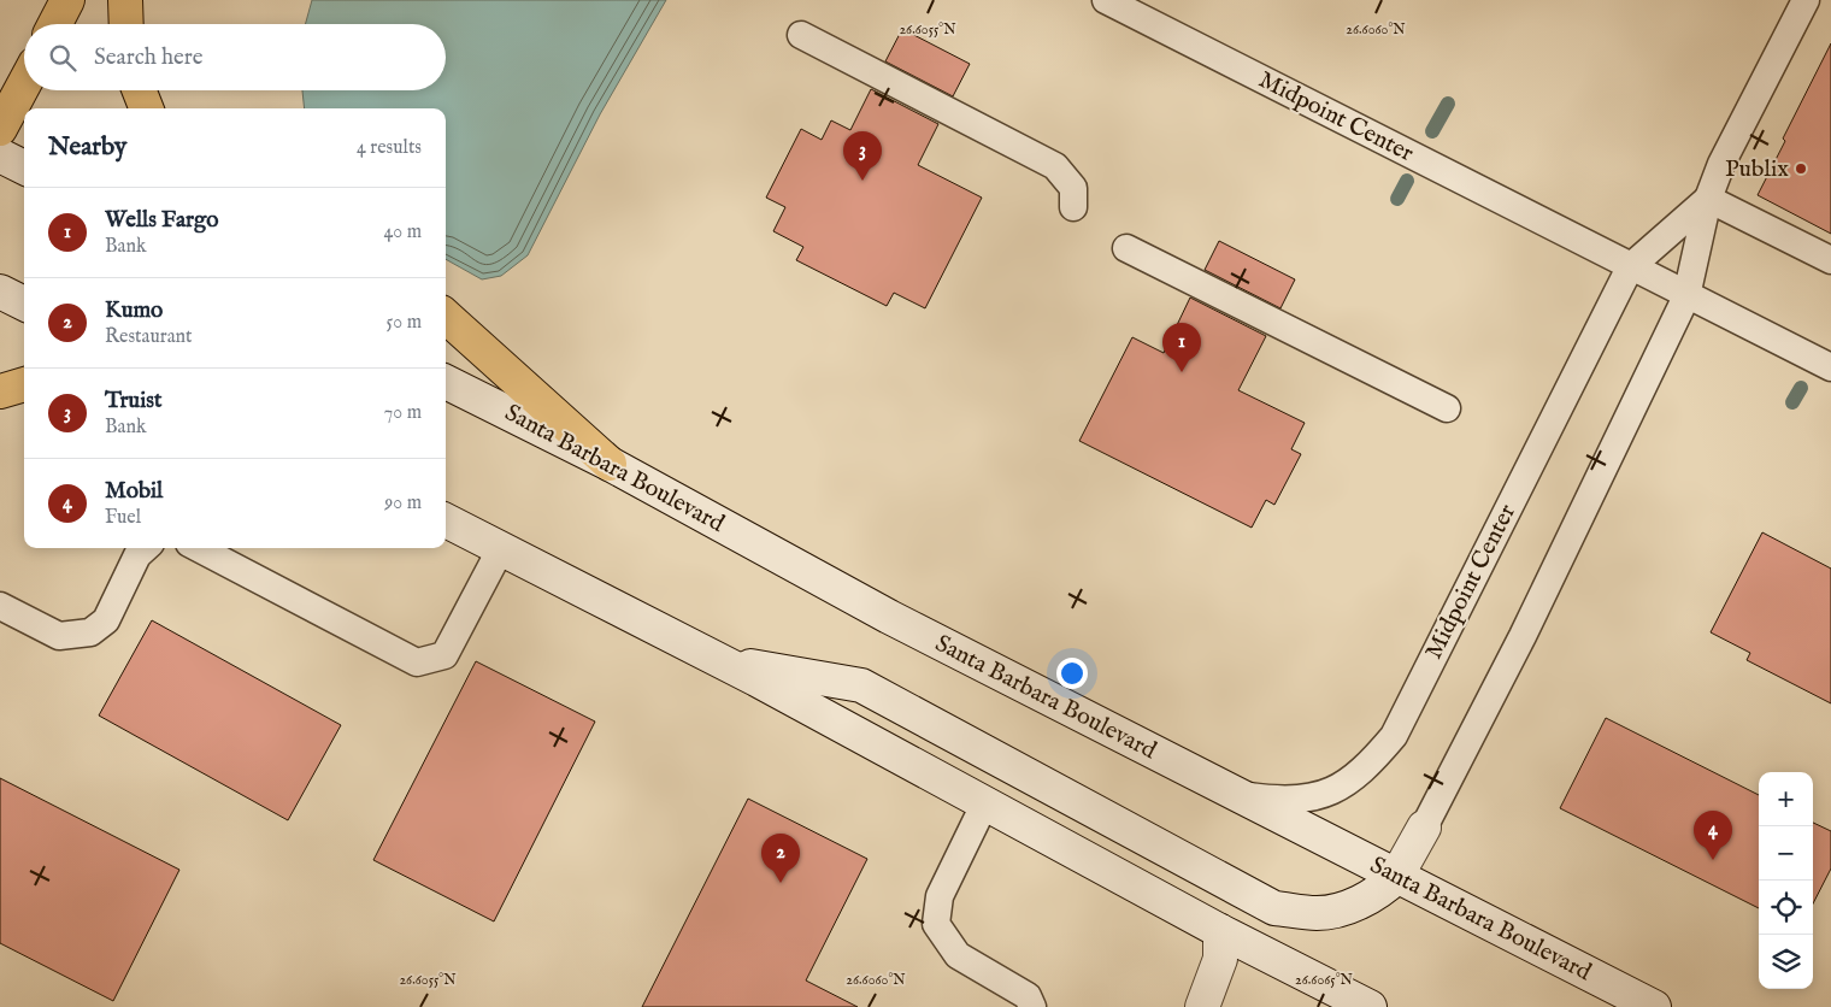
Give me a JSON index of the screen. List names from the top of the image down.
{
  "streets": {
    "main road": ["Santa Barbara Boulevard"],
    "lane": ["Midpoint Center"]
  },
  "crossings": [
    ["Midpoint Center", "Santa Barbara Boulevard"]
  ],
  "places": ["Publix"],
  "page": {
    "search": "Search here",
    "heading": ["Nearby", "4 results"],
    "pins": [
      "3",
      "1",
      "4",
      "2"
    ],
    "list": [
      {
        "mark": "1",
        "name": "Wells Fargo",
        "note": "Bank",
        "value": "40 m"
      },
      {
        "mark": "2",
        "name": "Kumo",
        "note": "Restaurant",
        "value": "50 m"
      },
      {
        "mark": "3",
        "name": "Truist",
        "note": "Bank",
        "value": "70 m"
      },
      {
        "mark": "4",
        "name": "Mobil",
        "note": "Fuel",
        "value": "90 m"
      }
    ],
    "map_buttons": ["+", "−"]
  },
  "coordinates": ["26.6055°N", "26.6060°N", "26.6065°N"]
}
